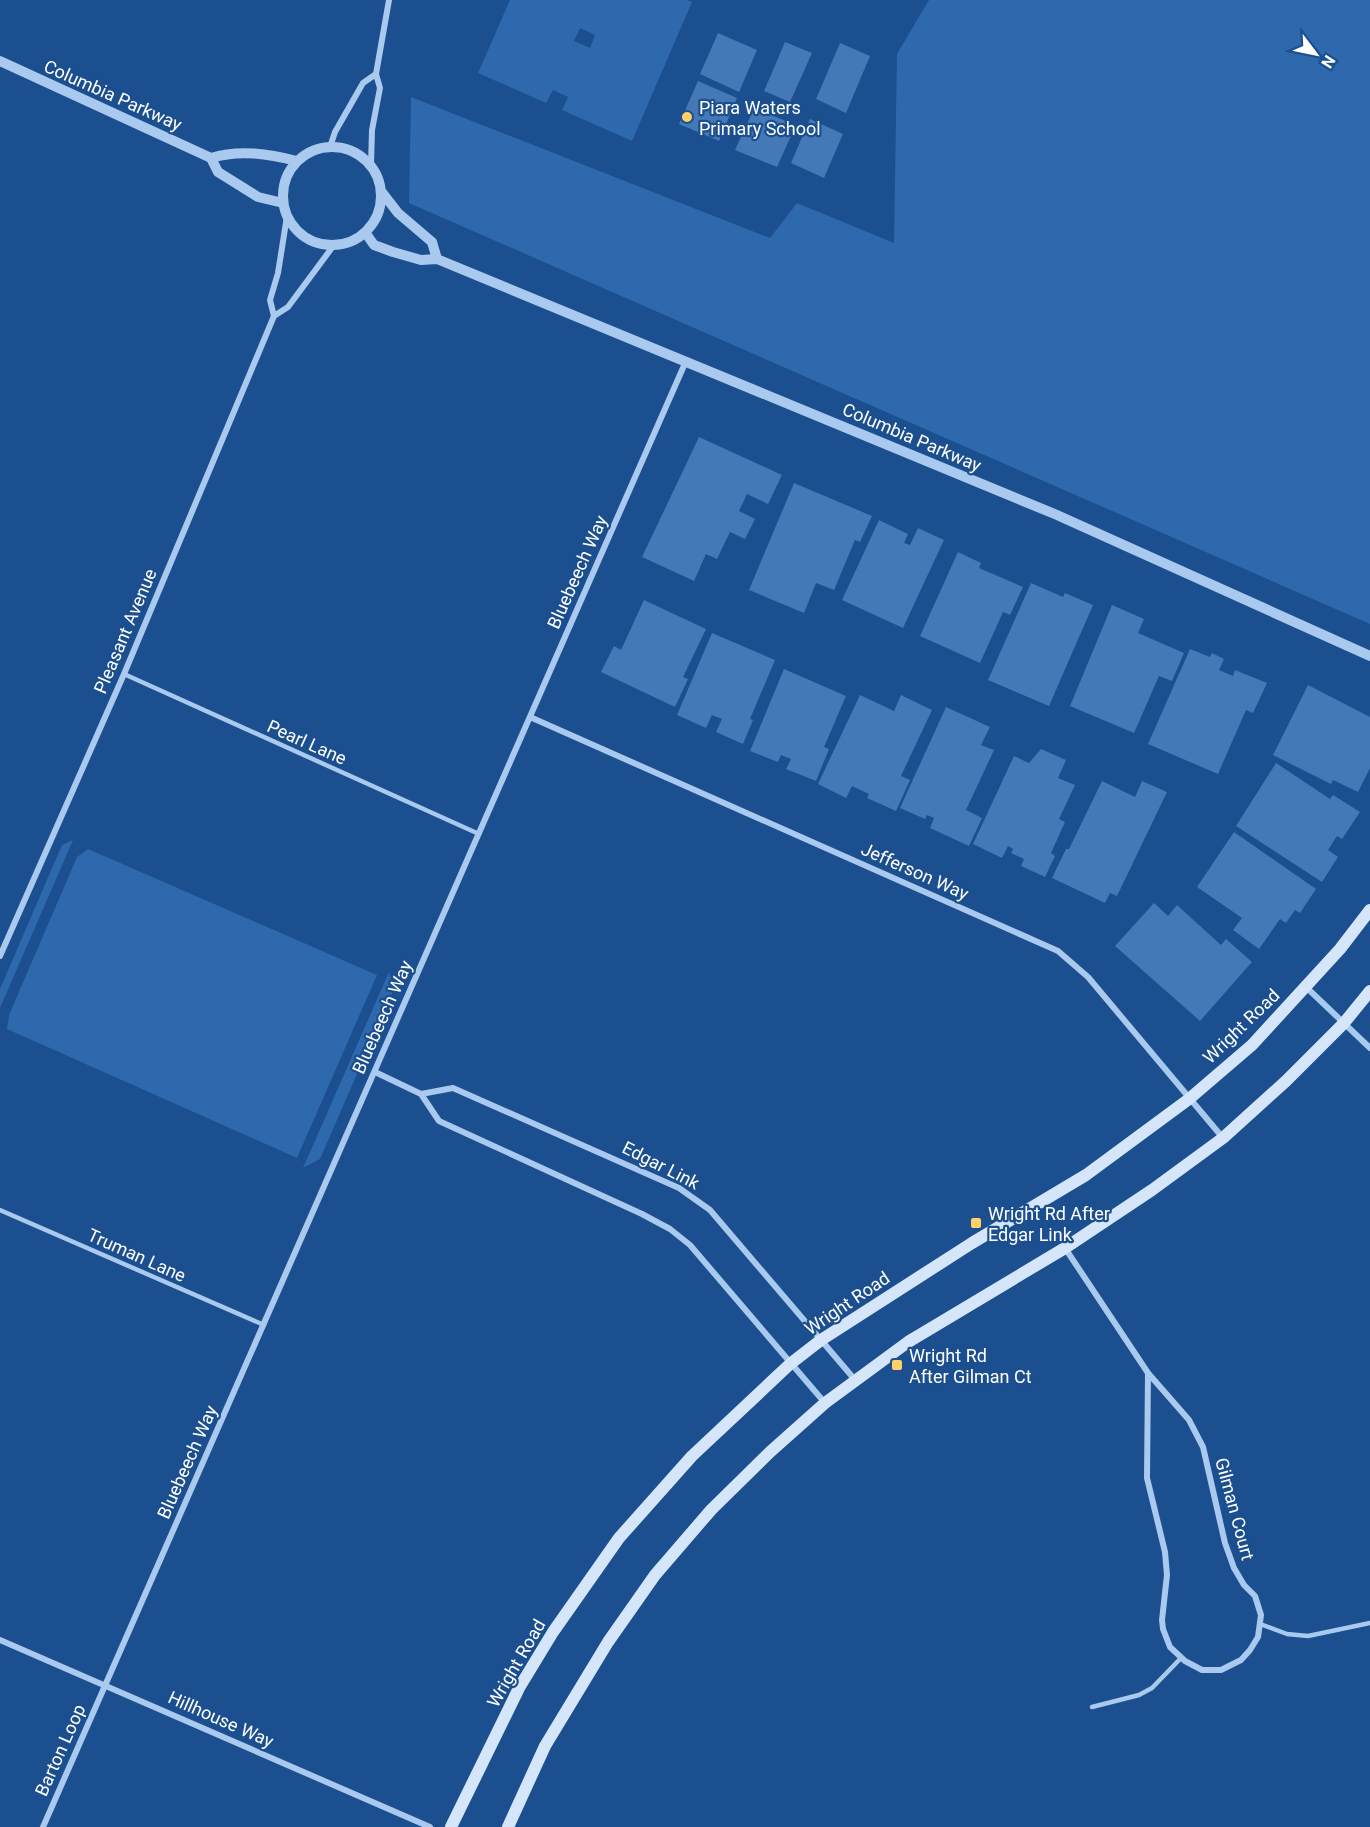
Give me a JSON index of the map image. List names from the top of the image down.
{
  "streets": {
    "main road": ["Wright Road"],
    "street": [
      "Columbia Parkway",
      "Bluebeech Way",
      "Pleasant Avenue",
      "Jefferson Way",
      "Edgar Link",
      "Gilman Court",
      "Hillhouse Way",
      "Barton Loop"
    ],
    "lane": ["Pearl Lane", "Truman Lane"]
  },
  "crossings": [
    ["Columbia Parkway", "Bluebeech Way"],
    ["Columbia Parkway", "Pleasant Avenue"],
    ["Bluebeech Way", "Pearl Lane"],
    ["Bluebeech Way", "Jefferson Way"],
    ["Bluebeech Way", "Truman Lane"],
    ["Bluebeech Way", "Hillhouse Way"],
    ["Bluebeech Way", "Barton Loop"],
    ["Pleasant Avenue", "Pearl Lane"],
    ["Jefferson Way", "Wright Road"],
    ["Wright Road", "Edgar Link"],
    ["Hillhouse Way", "Barton Loop"]
  ],
  "places": {
    "other": ["Piara Waters Primary School"],
    "transit": ["Wright Rd After Edgar Link", "Wright Rd After Gilman Ct"]
  },
  "north": "bottom right"
}
